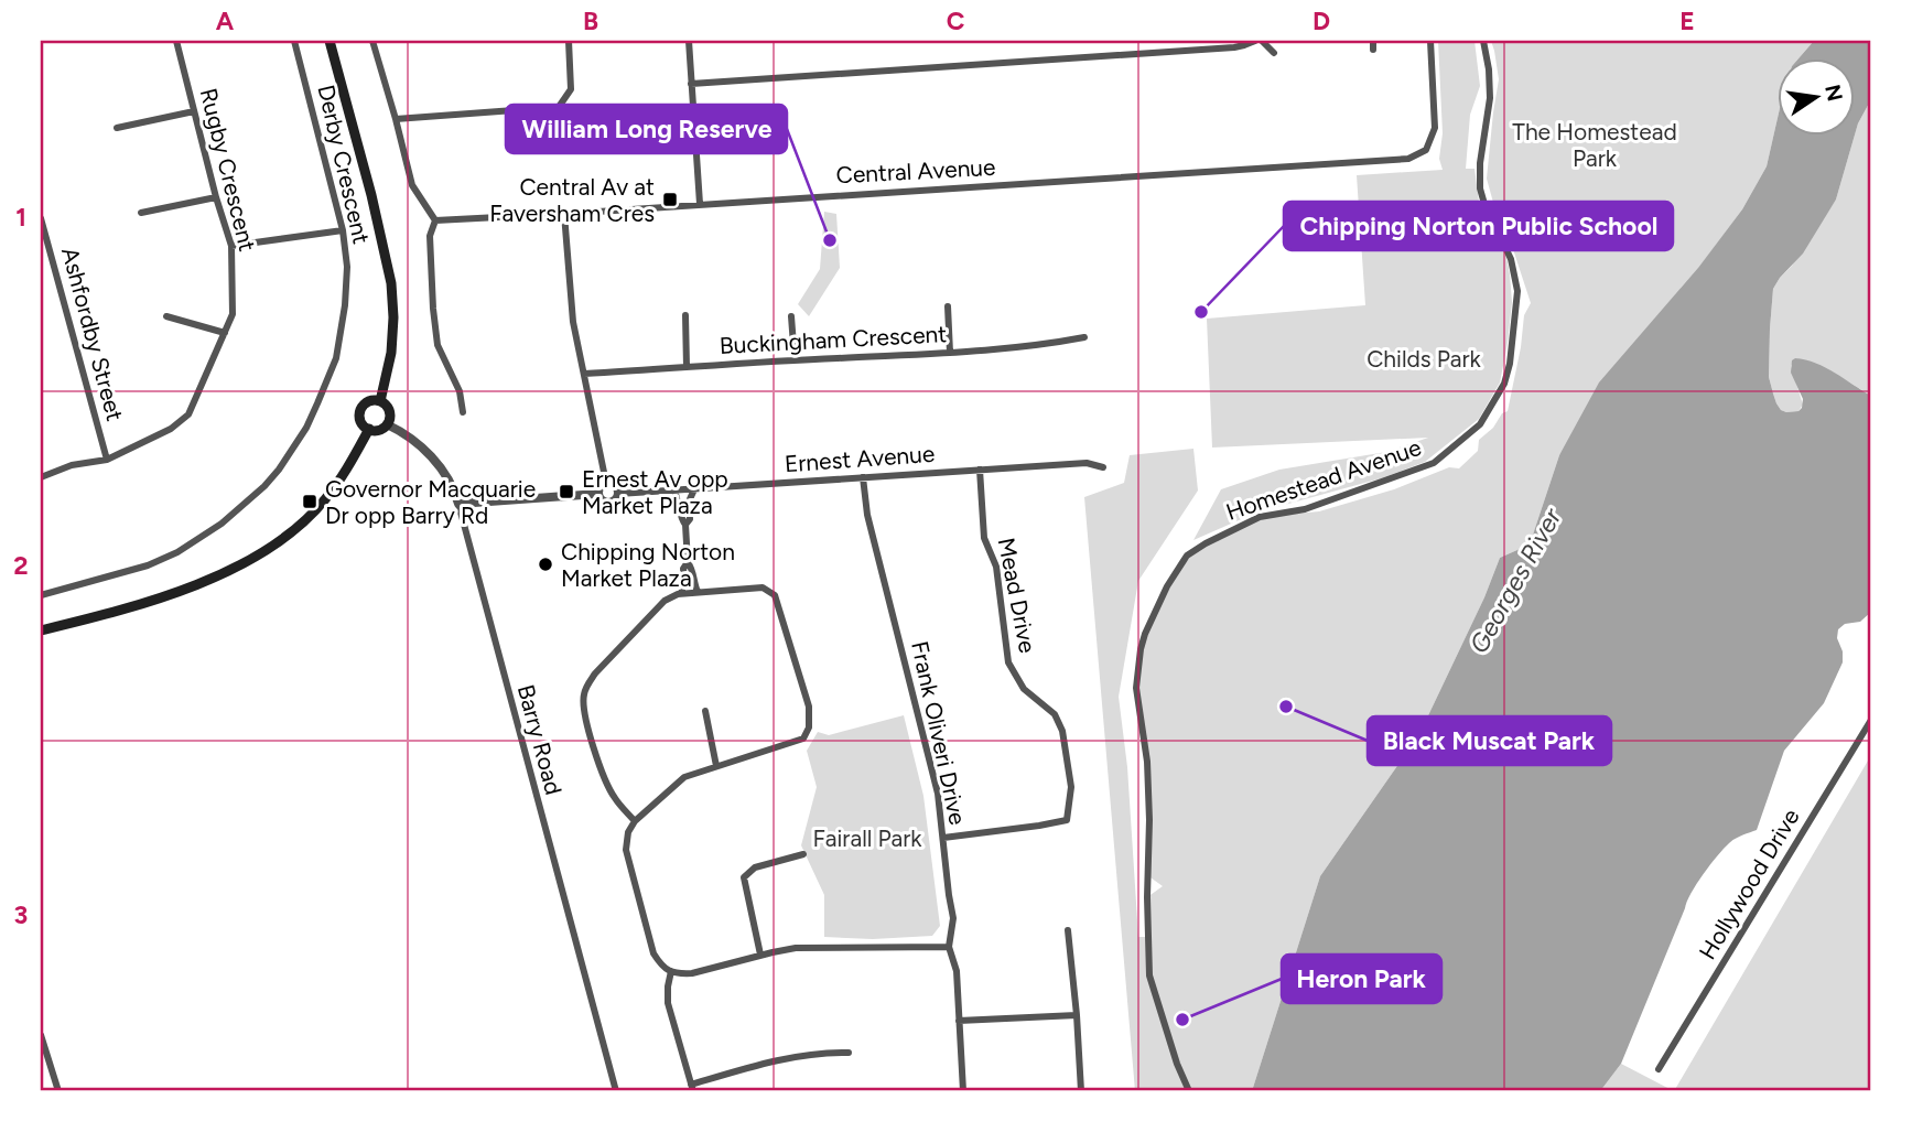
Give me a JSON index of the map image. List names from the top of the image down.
{
  "streets": {
    "street": [
      "Derby Crescent",
      "Rugby Crescent",
      "Central Avenue",
      "Ashfordby Street",
      "Buckingham Crescent",
      "Ernest Avenue",
      "Homestead Avenue",
      "Mead Drive",
      "Frank Oliveri Drive",
      "Barry Road",
      "Hollywood Drive"
    ]
  },
  "crossings": [
    ["Rugby Crescent", "Ashfordby Street"],
    ["Ernest Avenue", "Mead Drive"],
    ["Ernest Avenue", "Frank Oliveri Drive"],
    ["Mead Drive", "Frank Oliveri Drive"]
  ],
  "water": ["Georges River"],
  "parks": ["The Homestead Park", "Childs Park", "Fairall Park"],
  "places": {
    "transit": ["Central Av at Faversham Cres", "Ernest Av opp Market Plaza", "Governor Macquarie Dr opp Barry Rd"],
    "other": [
      "William Long Reserve",
      "Chipping Norton Public School",
      "Chipping Norton Market Plaza",
      "Black Muscat Park",
      "Heron Park"
    ]
  },
  "north": "right",
  "grid": {
    "columns": [
      "A",
      "B",
      "C",
      "D",
      "E"
    ],
    "rows": ["1", "2", "3"]
  }
}
